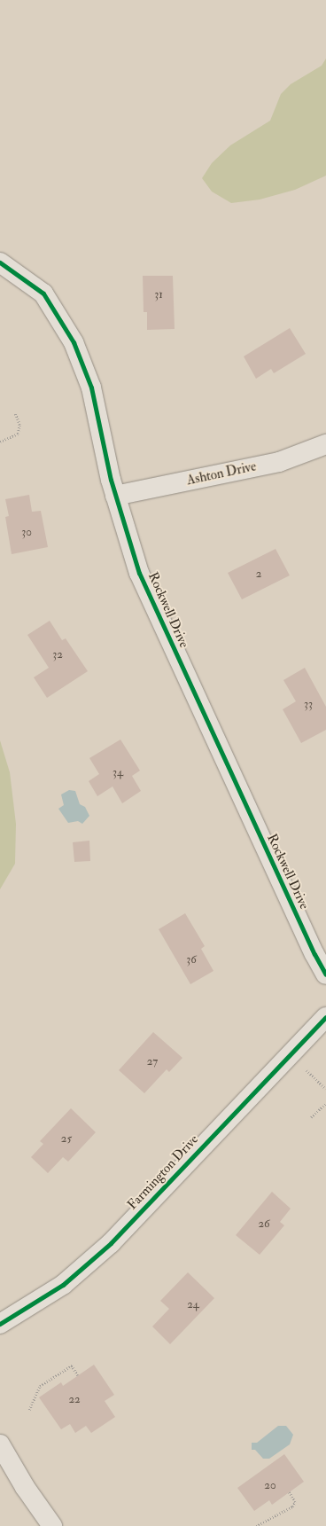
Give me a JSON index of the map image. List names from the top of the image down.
{
  "streets": {
    "street": ["Ashton Drive", "Rockwell Drive", "Farmington Drive"]
  },
  "crossings": [
    ["Ashton Drive", "Rockwell Drive"]
  ],
  "house_numbers": [
    "31",
    "30",
    "2",
    "32",
    "33",
    "34",
    "36",
    "27",
    "25",
    "26",
    "24",
    "22",
    "20"
  ]
}
